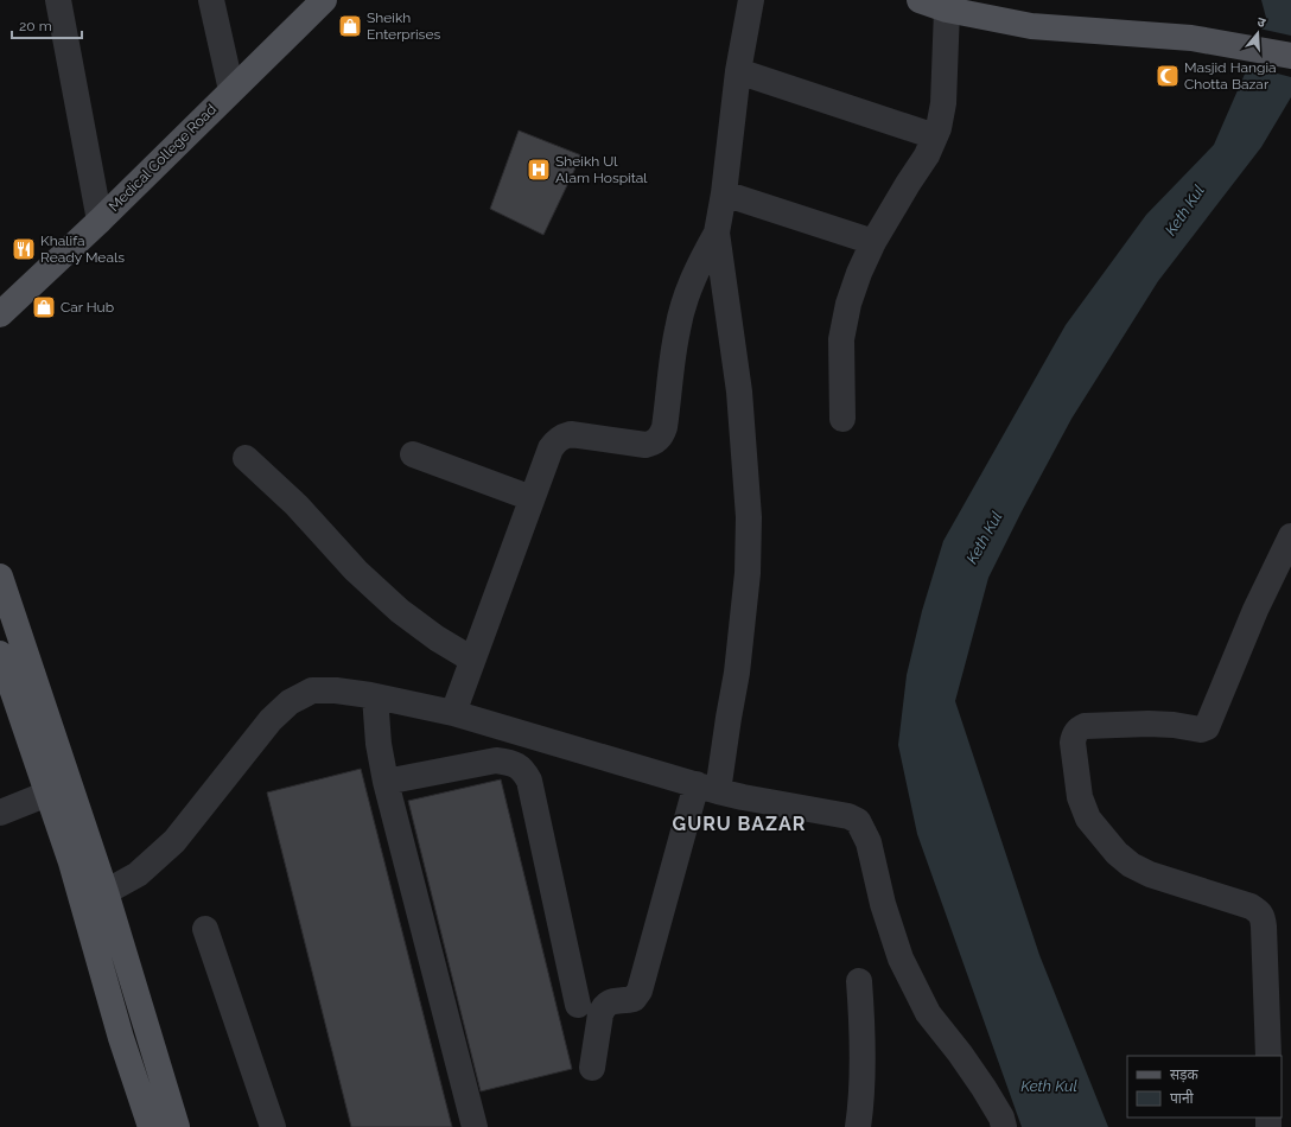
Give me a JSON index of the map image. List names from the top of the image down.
{
  "streets": {
    "main road": ["Medical College Road"]
  },
  "districts": ["GURU BAZAR"],
  "water": ["Keth Kul"],
  "places": {
    "shop": ["Sheikh Enterprises", "Car Hub"],
    "mosque": ["Masjid Hangia Chotta Bazar"],
    "hospital": ["Sheikh Ul Alam Hospital"],
    "restaurant": ["Khalifa Ready Meals"]
  },
  "legend": ["सड़क", "पानी"],
  "scale_bar": "20 m",
  "north": "top"
}
